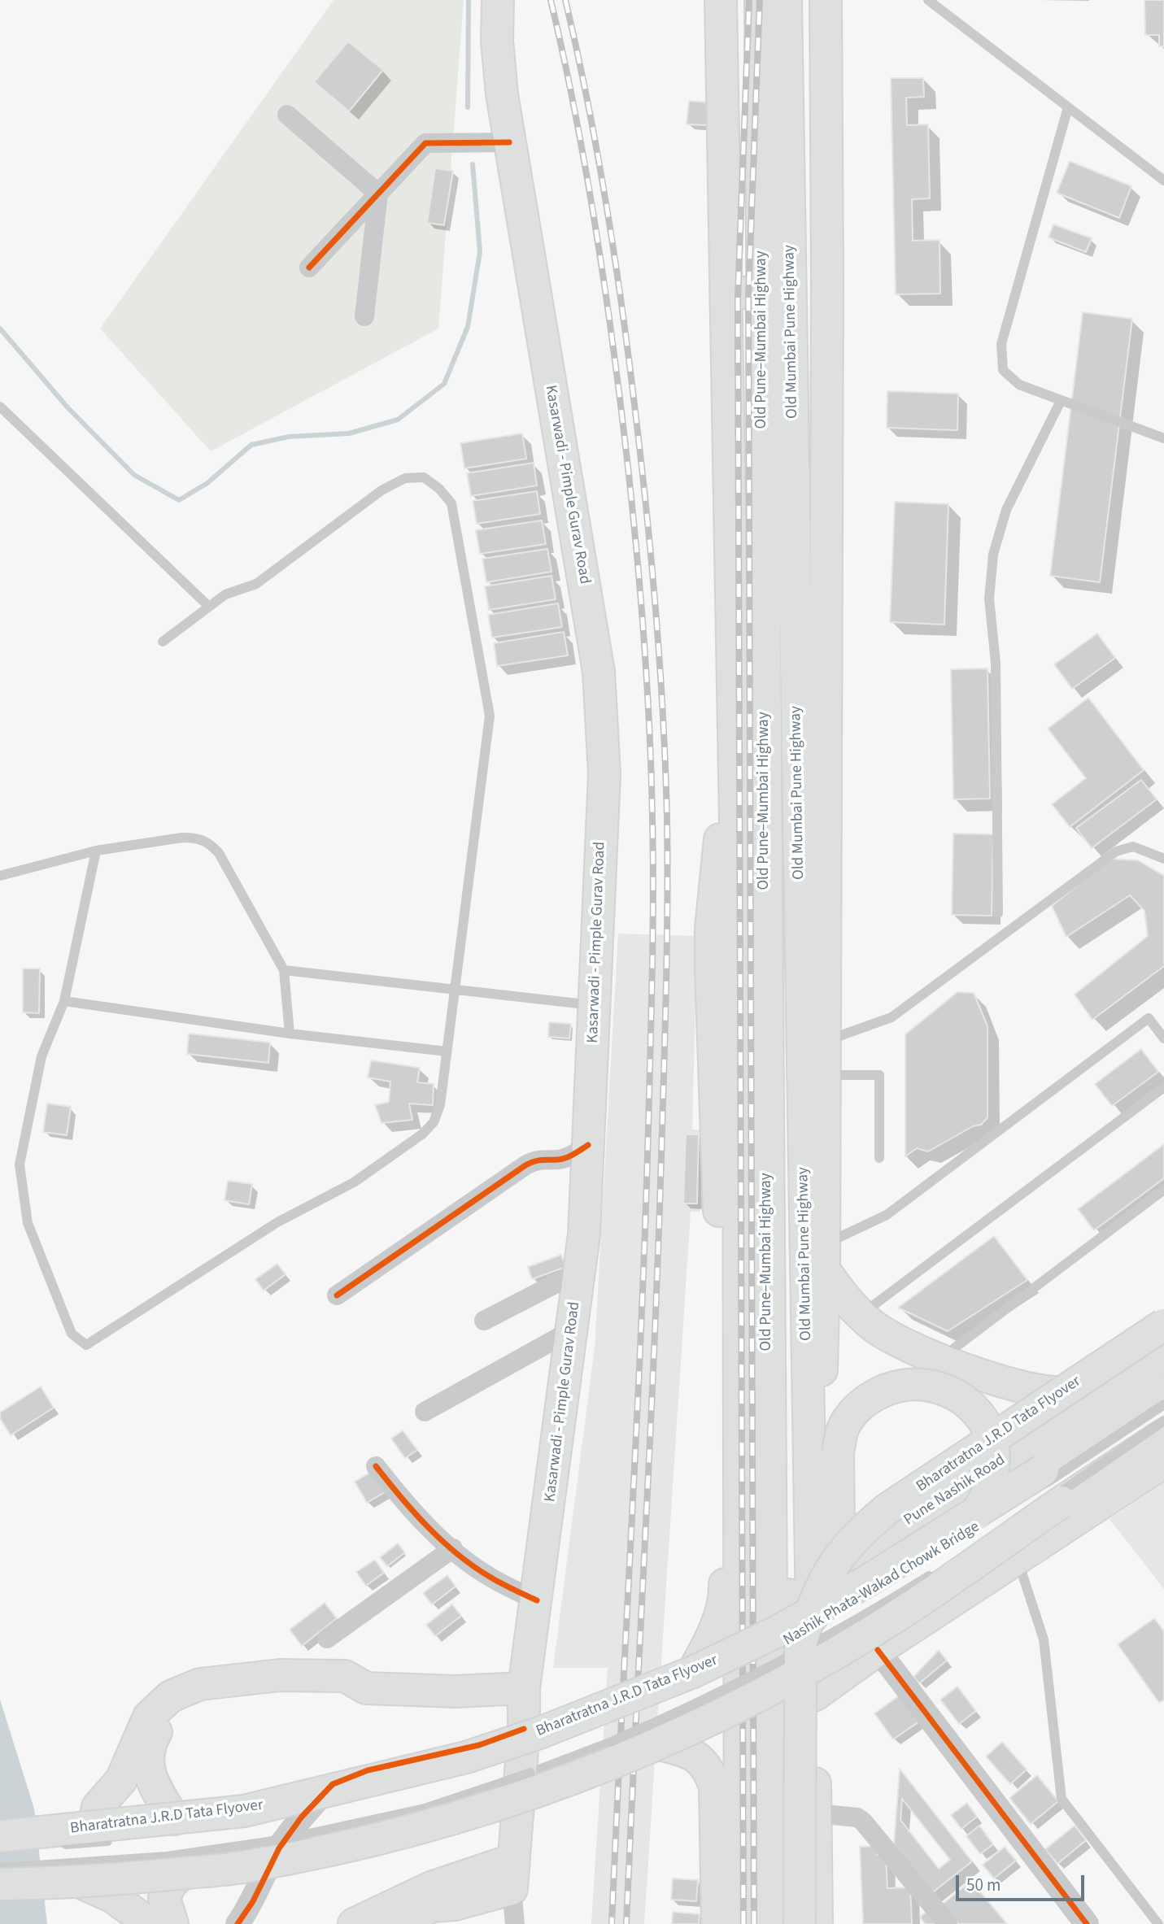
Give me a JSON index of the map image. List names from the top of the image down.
{
  "streets": {
    "main road": [
      "Old Mumbai Pune Highway",
      "Old Pune–Mumbai Highway",
      "Kasarwadi - Pimple Gurav Road",
      "Bharatratna J.R.D Tata Flyover",
      "Pune Nashik Road"
    ],
    "lane": ["Nashik Phata-Wakad Chowk Bridge"]
  },
  "crossings": [
    ["Old Mumbai Pune Highway", "Old Pune–Mumbai Highway"],
    ["Old Mumbai Pune Highway", "Pune Nashik Road"],
    ["Old Pune–Mumbai Highway", "Pune Nashik Road"],
    ["Bharatratna J.R.D Tata Flyover", "Nashik Phata-Wakad Chowk Bridge"]
  ],
  "scale_bar": "50 m"
}
